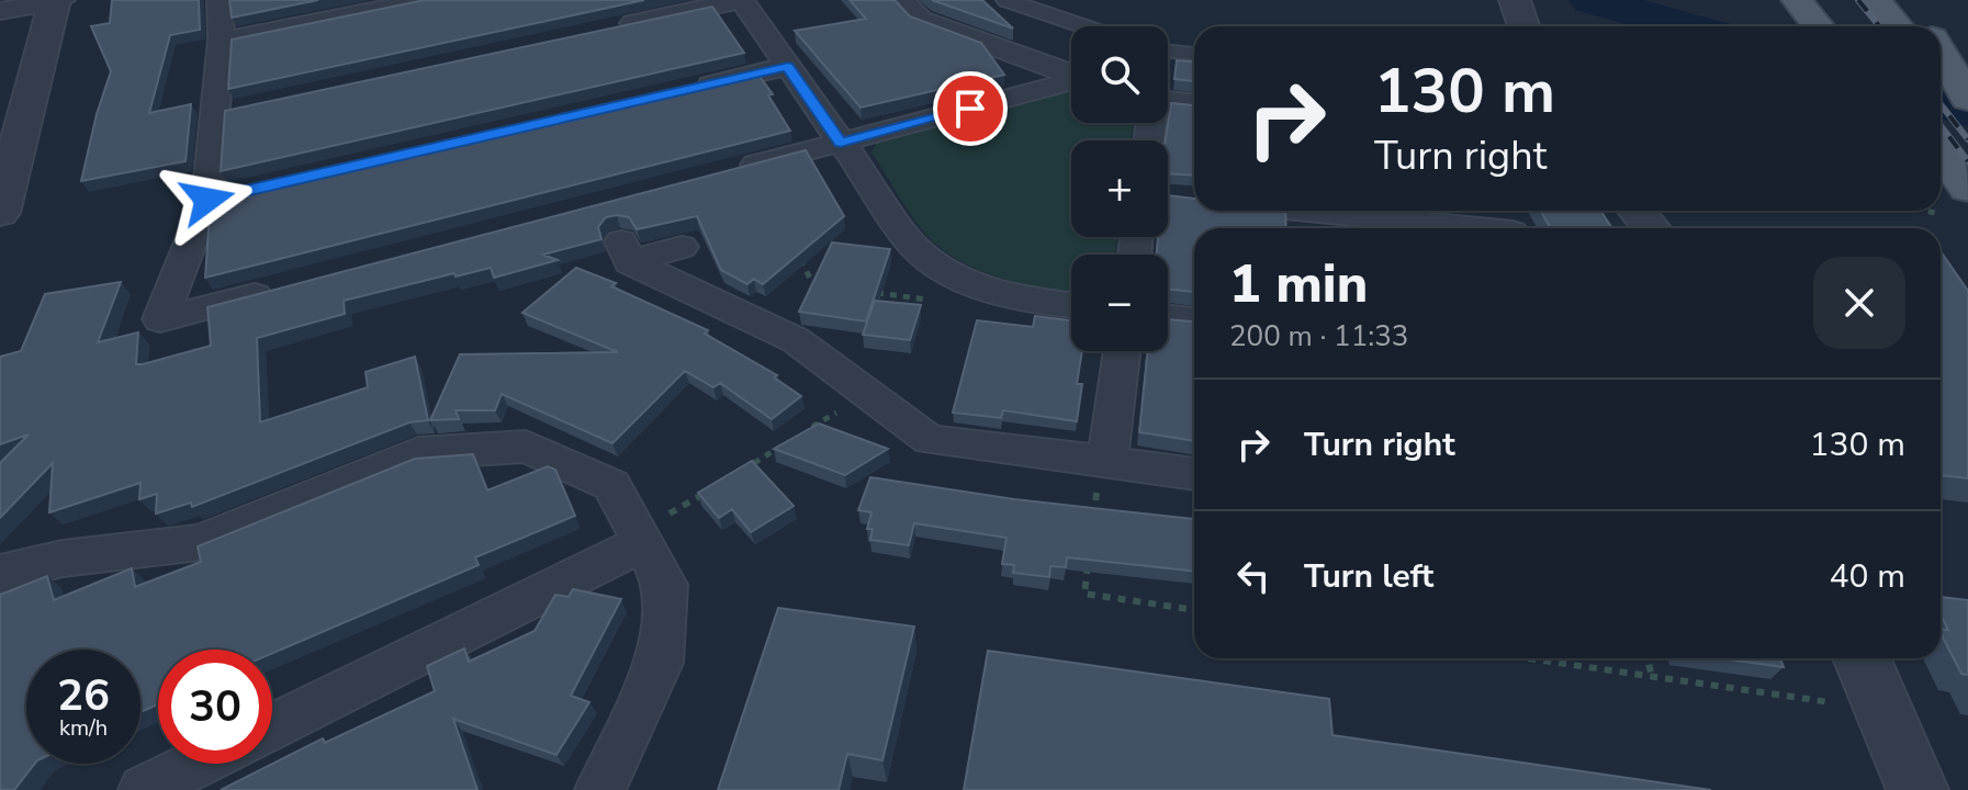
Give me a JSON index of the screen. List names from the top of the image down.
{
  "page": {
    "map_buttons": ["+", "−"],
    "turn": ["130 m", "Turn right"],
    "heading": ["1 min", "200 m · 11:33"],
    "list": [
      {
        "name": "Turn right",
        "value": "130 m"
      },
      {
        "name": "Turn left",
        "value": "40 m"
      }
    ],
    "speed": "26 km/h",
    "limit": "30"
  }
}
